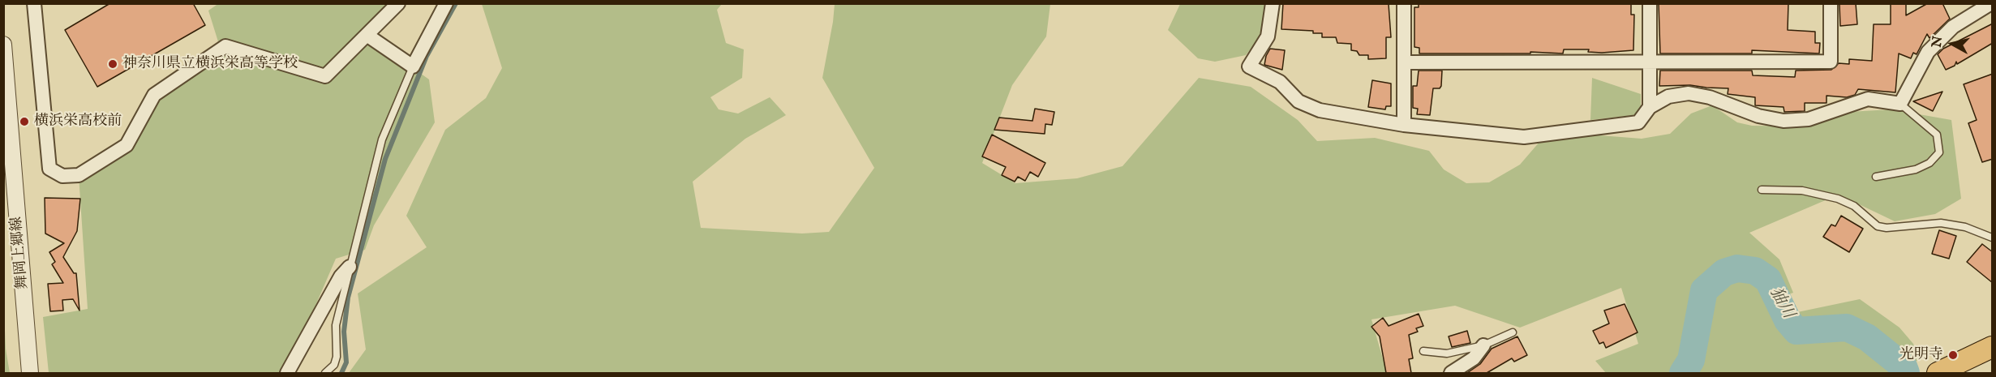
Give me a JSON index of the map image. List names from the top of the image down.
{
  "streets": {
    "street": ["舞岡上郷線"]
  },
  "water": ["㹨川"],
  "places": ["神奈川県立横浜栄高等学校", "横浜栄高校前", "光明寺"],
  "north": "left"
}
